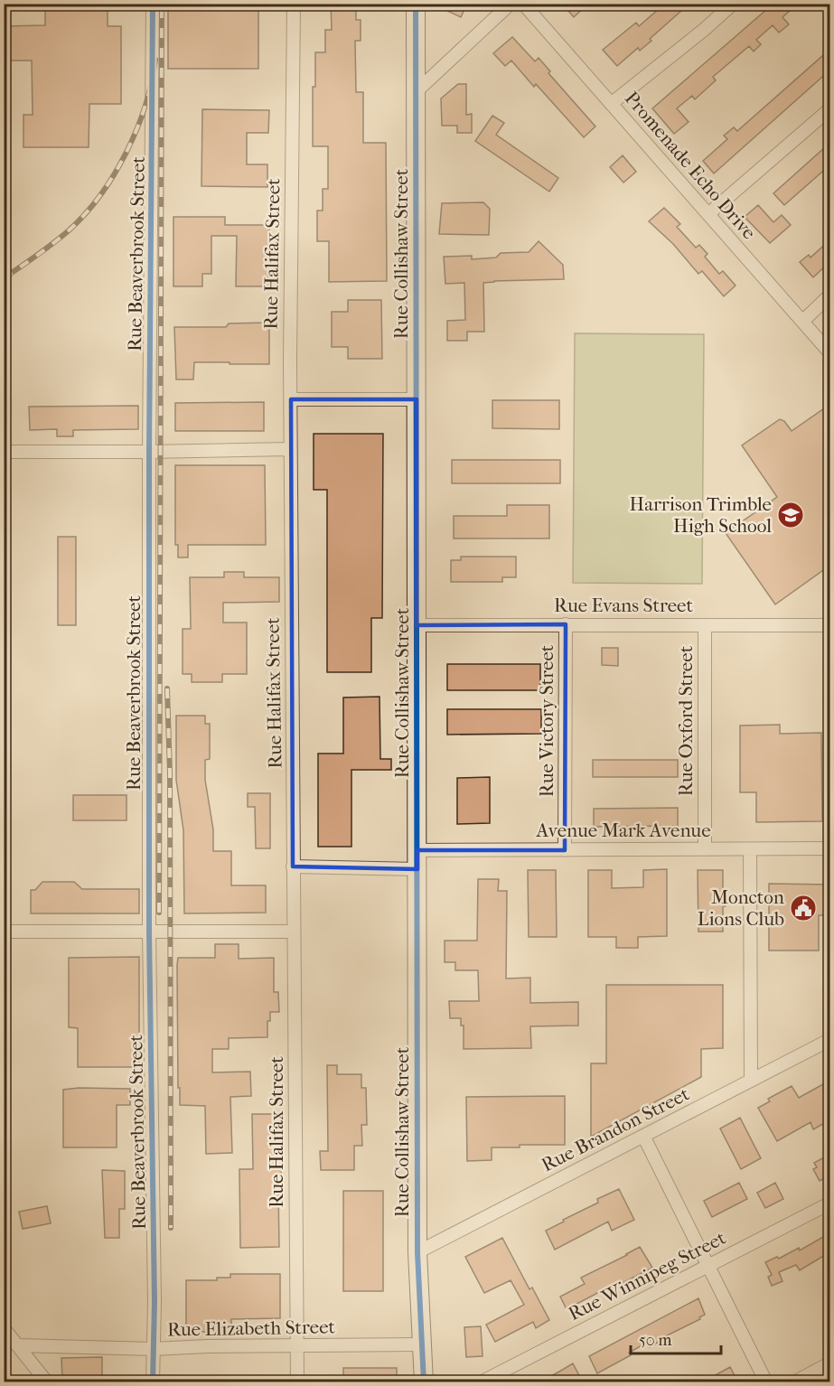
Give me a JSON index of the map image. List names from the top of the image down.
{
  "streets": {
    "street": [
      "Promenade Echo Drive",
      "Rue Beaverbrook Street",
      "Rue Halifax Street",
      "Rue Collishaw Street",
      "Rue Evans Street",
      "Rue Victory Street",
      "Rue Oxford Street",
      "Avenue Mark Avenue",
      "Rue Brandon Street",
      "Rue Winnipeg Street",
      "Rue Elizabeth Street"
    ]
  },
  "crossings": [
    ["Rue Beaverbrook Street", "Rue Elizabeth Street"],
    ["Rue Halifax Street", "Rue Elizabeth Street"],
    ["Rue Collishaw Street", "Rue Evans Street"],
    ["Rue Collishaw Street", "Avenue Mark Avenue"],
    ["Rue Collishaw Street", "Rue Brandon Street"],
    ["Rue Collishaw Street", "Rue Elizabeth Street"],
    ["Rue Evans Street", "Rue Victory Street"],
    ["Rue Evans Street", "Rue Oxford Street"],
    ["Rue Victory Street", "Avenue Mark Avenue"],
    ["Rue Oxford Street", "Avenue Mark Avenue"]
  ],
  "places": {
    "school or university": ["Harrison Trimble High School"],
    "public building": ["Moncton Lions Club"]
  },
  "scale_bar": "50 m"
}
